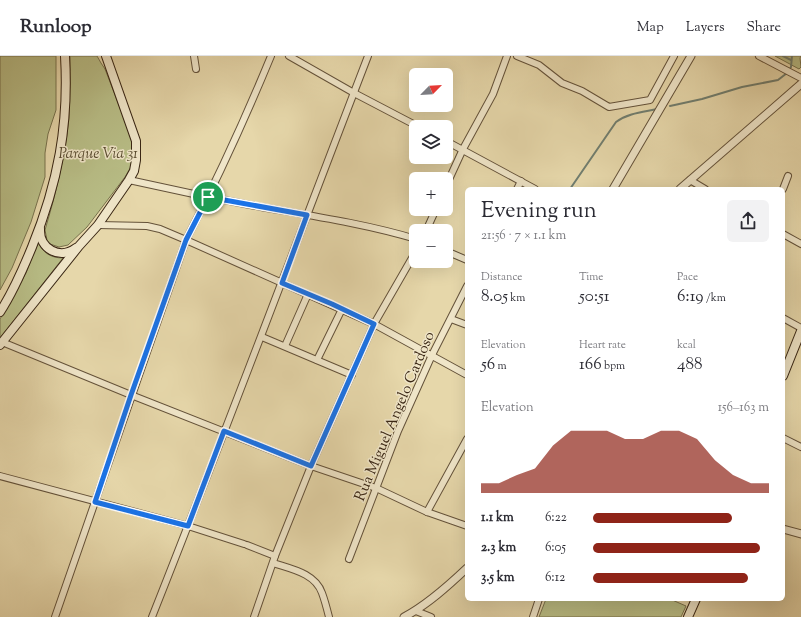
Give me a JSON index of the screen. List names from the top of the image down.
{
  "streets": {
    "street": ["Rua Miguel Angelo Cardoso"]
  },
  "parks": ["Parque Via 31"],
  "north": "top right",
  "page": {
    "header": "Runloop",
    "nav": ["Map", "Layers", "Share"],
    "map_buttons": ["+", "−"],
    "heading": ["Evening run", "21:56 · 7 × 1.1 km"],
    "stats": [
      ["Distance", "8.05 km"],
      ["Time", "50:51"],
      ["Pace", "6:19 /km"],
      ["Elevation", "56 m"],
      ["Heart rate", "166 bpm"],
      ["kcal", "488"]
    ],
    "chart": ["Elevation", "156–163 m"],
    "list": [
      {
        "name": "1.1 km",
        "note": "6:22"
      },
      {
        "name": "2.3 km",
        "note": "6:05"
      },
      {
        "name": "3.5 km",
        "note": "6:12"
      }
    ]
  }
}
